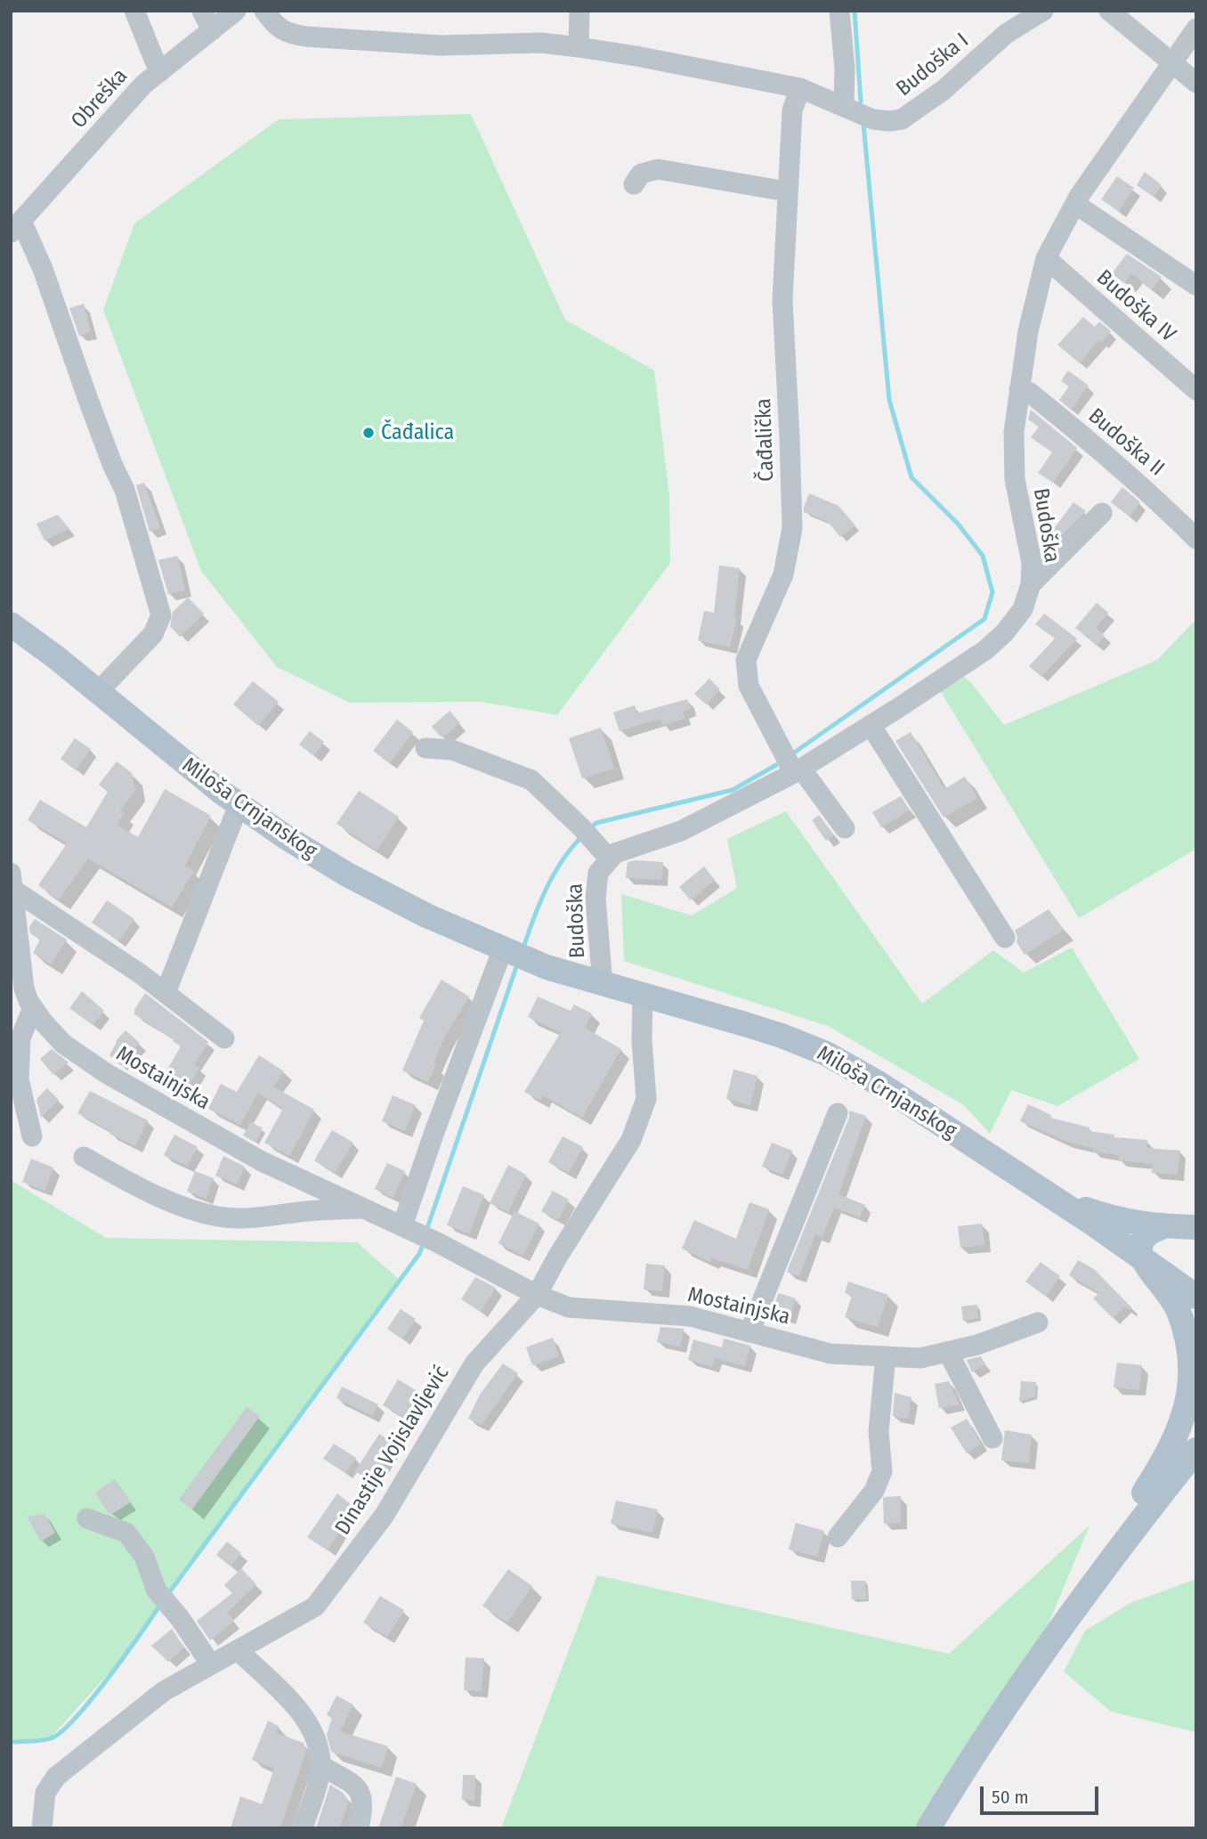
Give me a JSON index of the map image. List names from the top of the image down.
{
  "streets": {
    "main road": ["Miloša Crnjanskog"],
    "street": [
      "Budoška I",
      "Obreška",
      "Budoška IV",
      "Čađalička",
      "Budoška II",
      "Budoška",
      "Mostainjska",
      "Dinastije Vojislavljević"
    ]
  },
  "crossings": [
    ["Budoška IV", "Budoška"],
    ["Čađalička", "Budoška"],
    ["Budoška II", "Budoška"],
    ["Budoška", "Miloša Crnjanskog"],
    ["Miloša Crnjanskog", "Dinastije Vojislavljević"],
    ["Mostainjska", "Dinastije Vojislavljević"]
  ],
  "places": ["Čađalica"],
  "scale_bar": "50 m"
}
